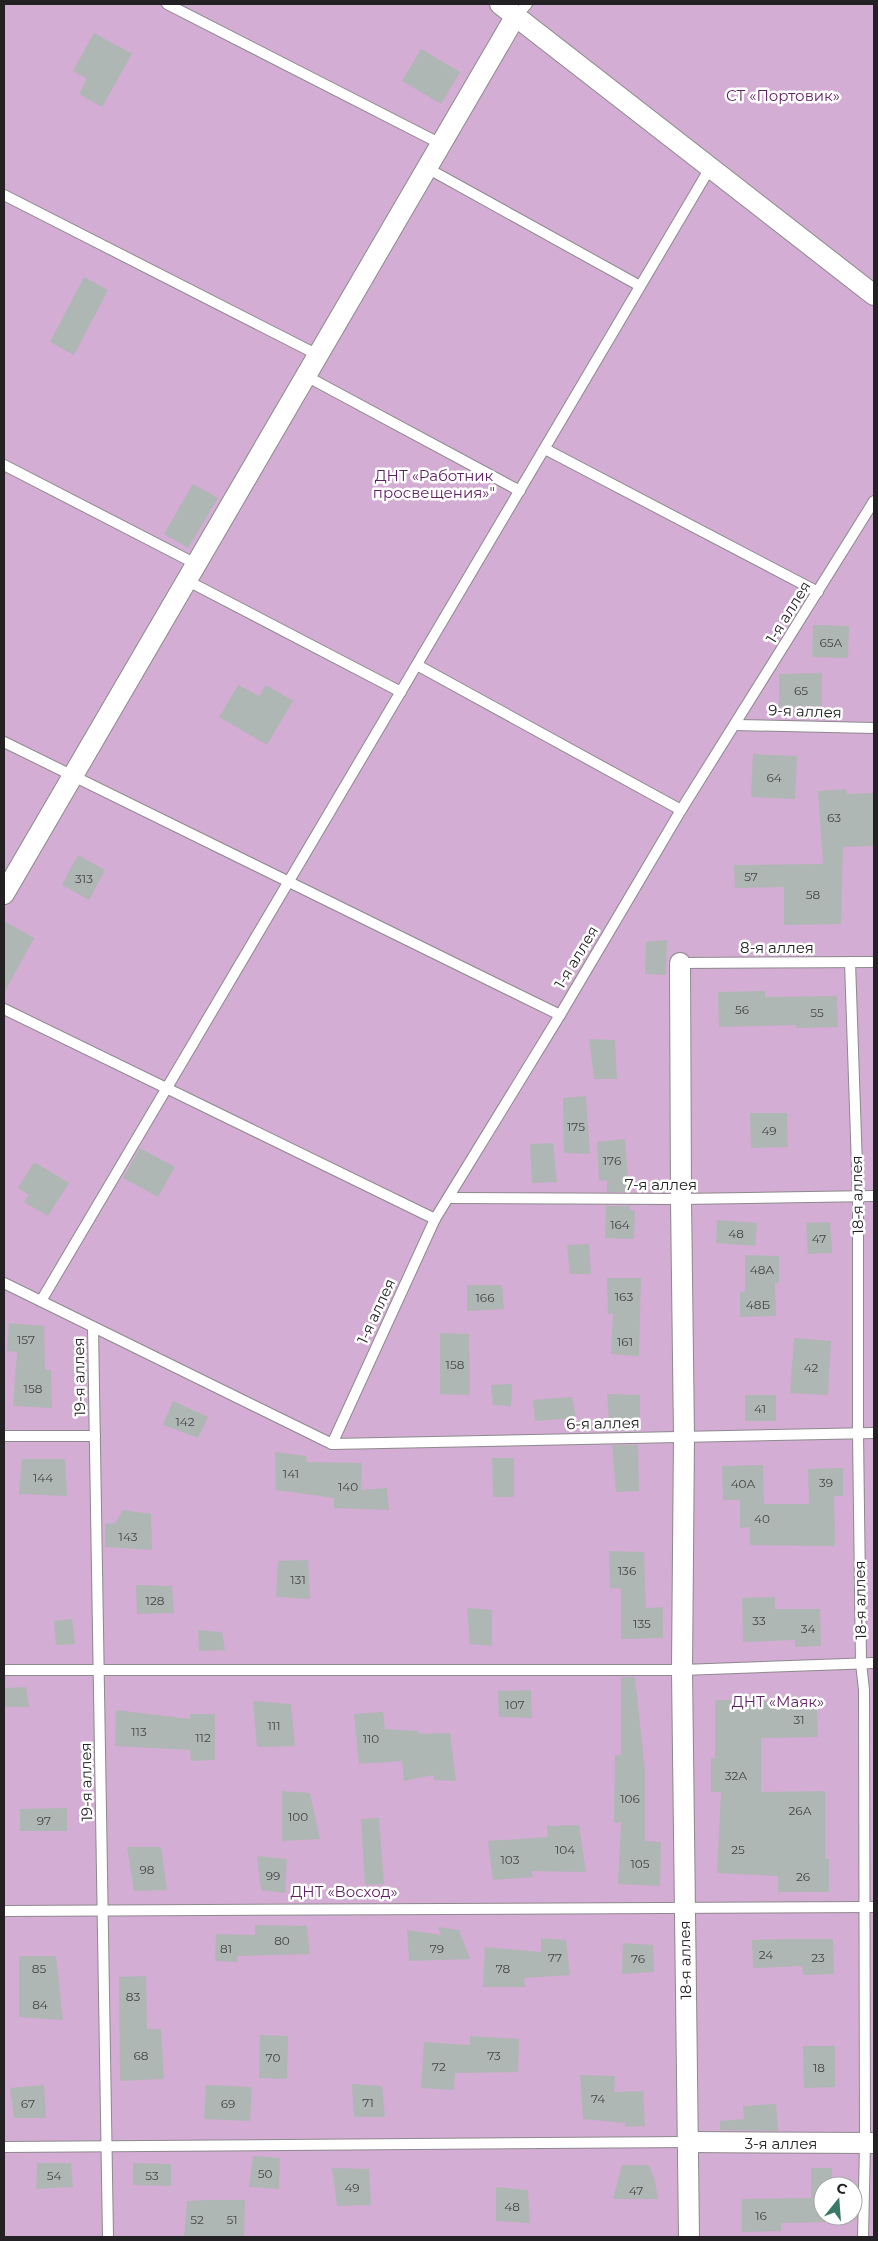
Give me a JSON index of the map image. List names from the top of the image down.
{
  "streets": {
    "street": ["18-я аллея", "3-я аллея"],
    "lane": [
      "1-я аллея",
      "9-я аллея",
      "8-я аллея",
      "7-я аллея",
      "19-я аллея",
      "6-я аллея"
    ]
  },
  "crossings": [
    ["1-я аллея", "9-я аллея"],
    ["1-я аллея", "7-я аллея"],
    ["1-я аллея", "6-я аллея"],
    ["8-я аллея", "18-я аллея"],
    ["7-я аллея", "18-я аллея"],
    ["18-я аллея", "6-я аллея"],
    ["18-я аллея", "3-я аллея"]
  ],
  "parks": [
    "СТ «Портовик»",
    "ДНТ «Работник просвещения»\"",
    "ДНТ «Маяк»",
    "ДНТ «Восход»"
  ],
  "house_numbers": [
    "65А",
    "65",
    "64",
    "63",
    "57",
    "313",
    "58",
    "56",
    "55",
    "175",
    "49",
    "176",
    "164",
    "48",
    "47",
    "48А",
    "163",
    "166",
    "48Б",
    "157",
    "161",
    "158",
    "42",
    "158",
    "41",
    "142",
    "141",
    "144",
    "39",
    "40А",
    "140",
    "40",
    "143",
    "136",
    "131",
    "128",
    "33",
    "135",
    "34",
    "107",
    "31",
    "111",
    "113",
    "112",
    "110",
    "32А",
    "106",
    "26А",
    "100",
    "97",
    "104",
    "25",
    "103",
    "105",
    "98",
    "99",
    "26",
    "80",
    "81",
    "79",
    "24",
    "77",
    "23",
    "76",
    "85",
    "78",
    "83",
    "84",
    "68",
    "73",
    "70",
    "72",
    "18",
    "74",
    "71",
    "67",
    "69",
    "50",
    "54",
    "53",
    "49",
    "47",
    "48",
    "16",
    "52",
    "51"
  ],
  "north": "top"
}
